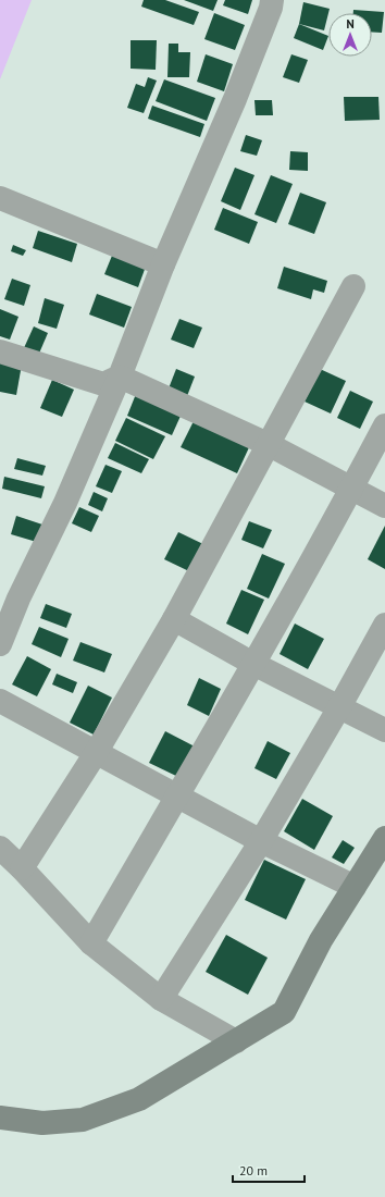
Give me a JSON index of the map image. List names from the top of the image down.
{
  "scale_bar": "20 m",
  "north": "top"
}
